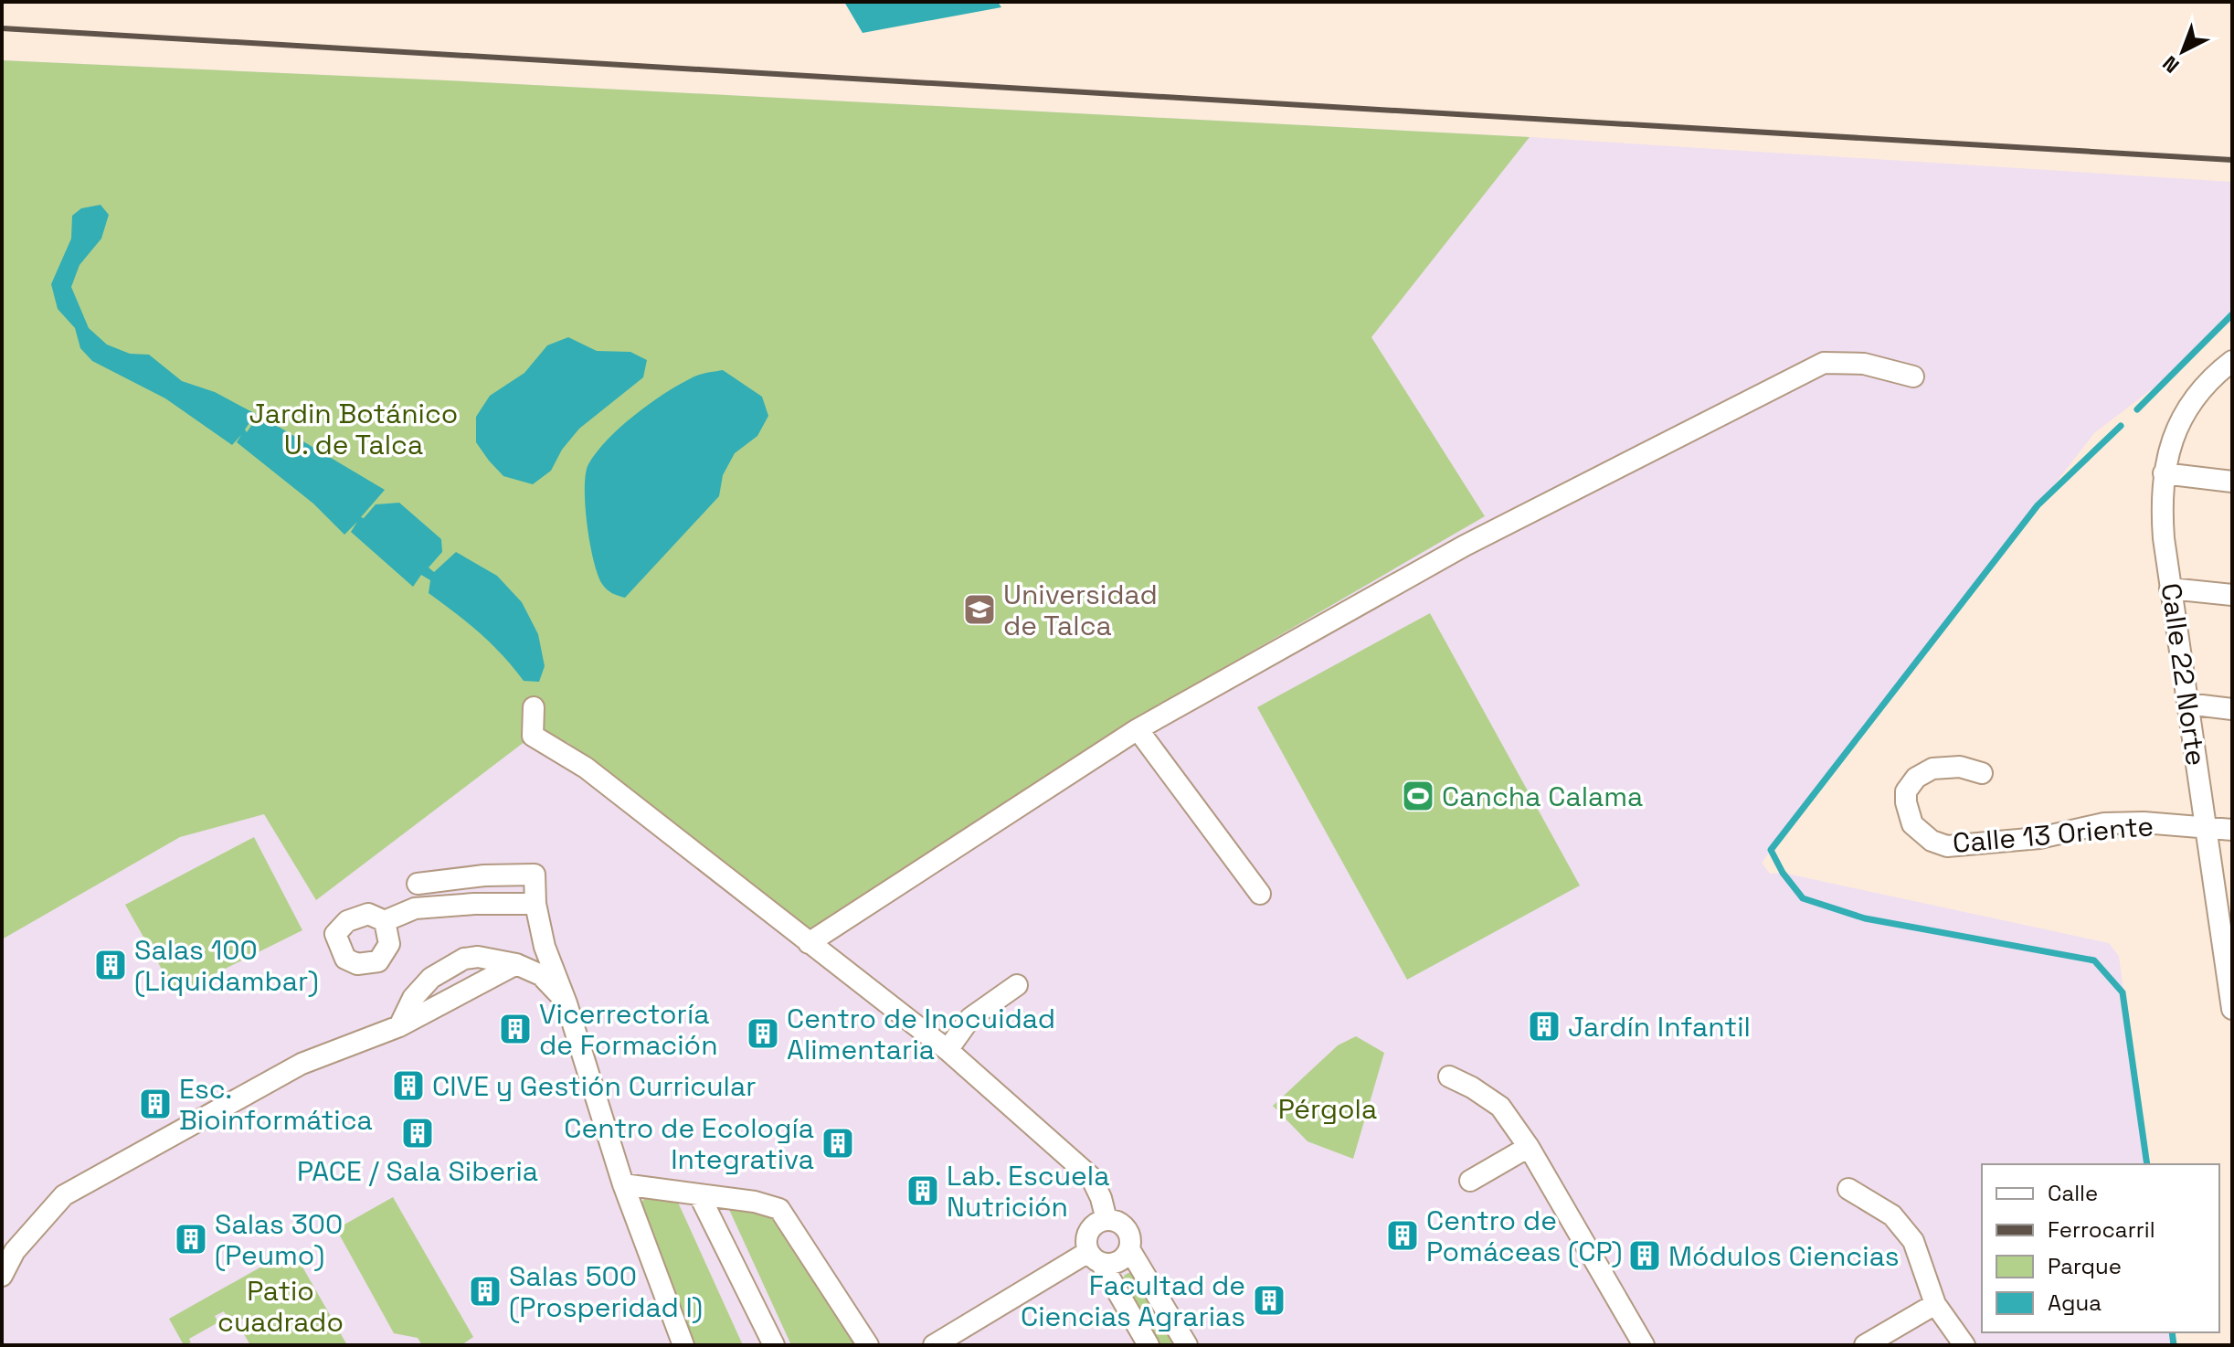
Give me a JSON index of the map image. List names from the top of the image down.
{
  "streets": {
    "street": ["Calle 22 Norte", "Calle 13 Oriente"]
  },
  "crossings": [
    ["Calle 22 Norte", "Calle 13 Oriente"]
  ],
  "parks": ["Jardin Botánico U. de Talca", "Pérgola", "Patio cuadrado"],
  "places": {
    "school or university": ["Universidad de Talca"],
    "sports": ["Cancha Calama"],
    "building": [
      "Salas 100 (Liquidambar)",
      "Jardín Infantil",
      "Vicerrectoría de Formación",
      "Centro de Inocuidad Alimentaria",
      "CIVE y Gestión Curricular",
      "Esc. Bioinformática",
      "PACE / Sala Siberia",
      "Centro de Ecología Integrativa",
      "Lab. Escuela Nutrición",
      "Centro de Pomáceas (CP)",
      "Salas 300 (Peumo)",
      "Módulos Ciencias",
      "Salas 500 (Prosperidad I)",
      "Facultad de Ciencias Agrarias"
    ]
  },
  "legend": [
    "Calle",
    "Ferrocarril",
    "Parque",
    "Agua"
  ],
  "north": "bottom left"
}
